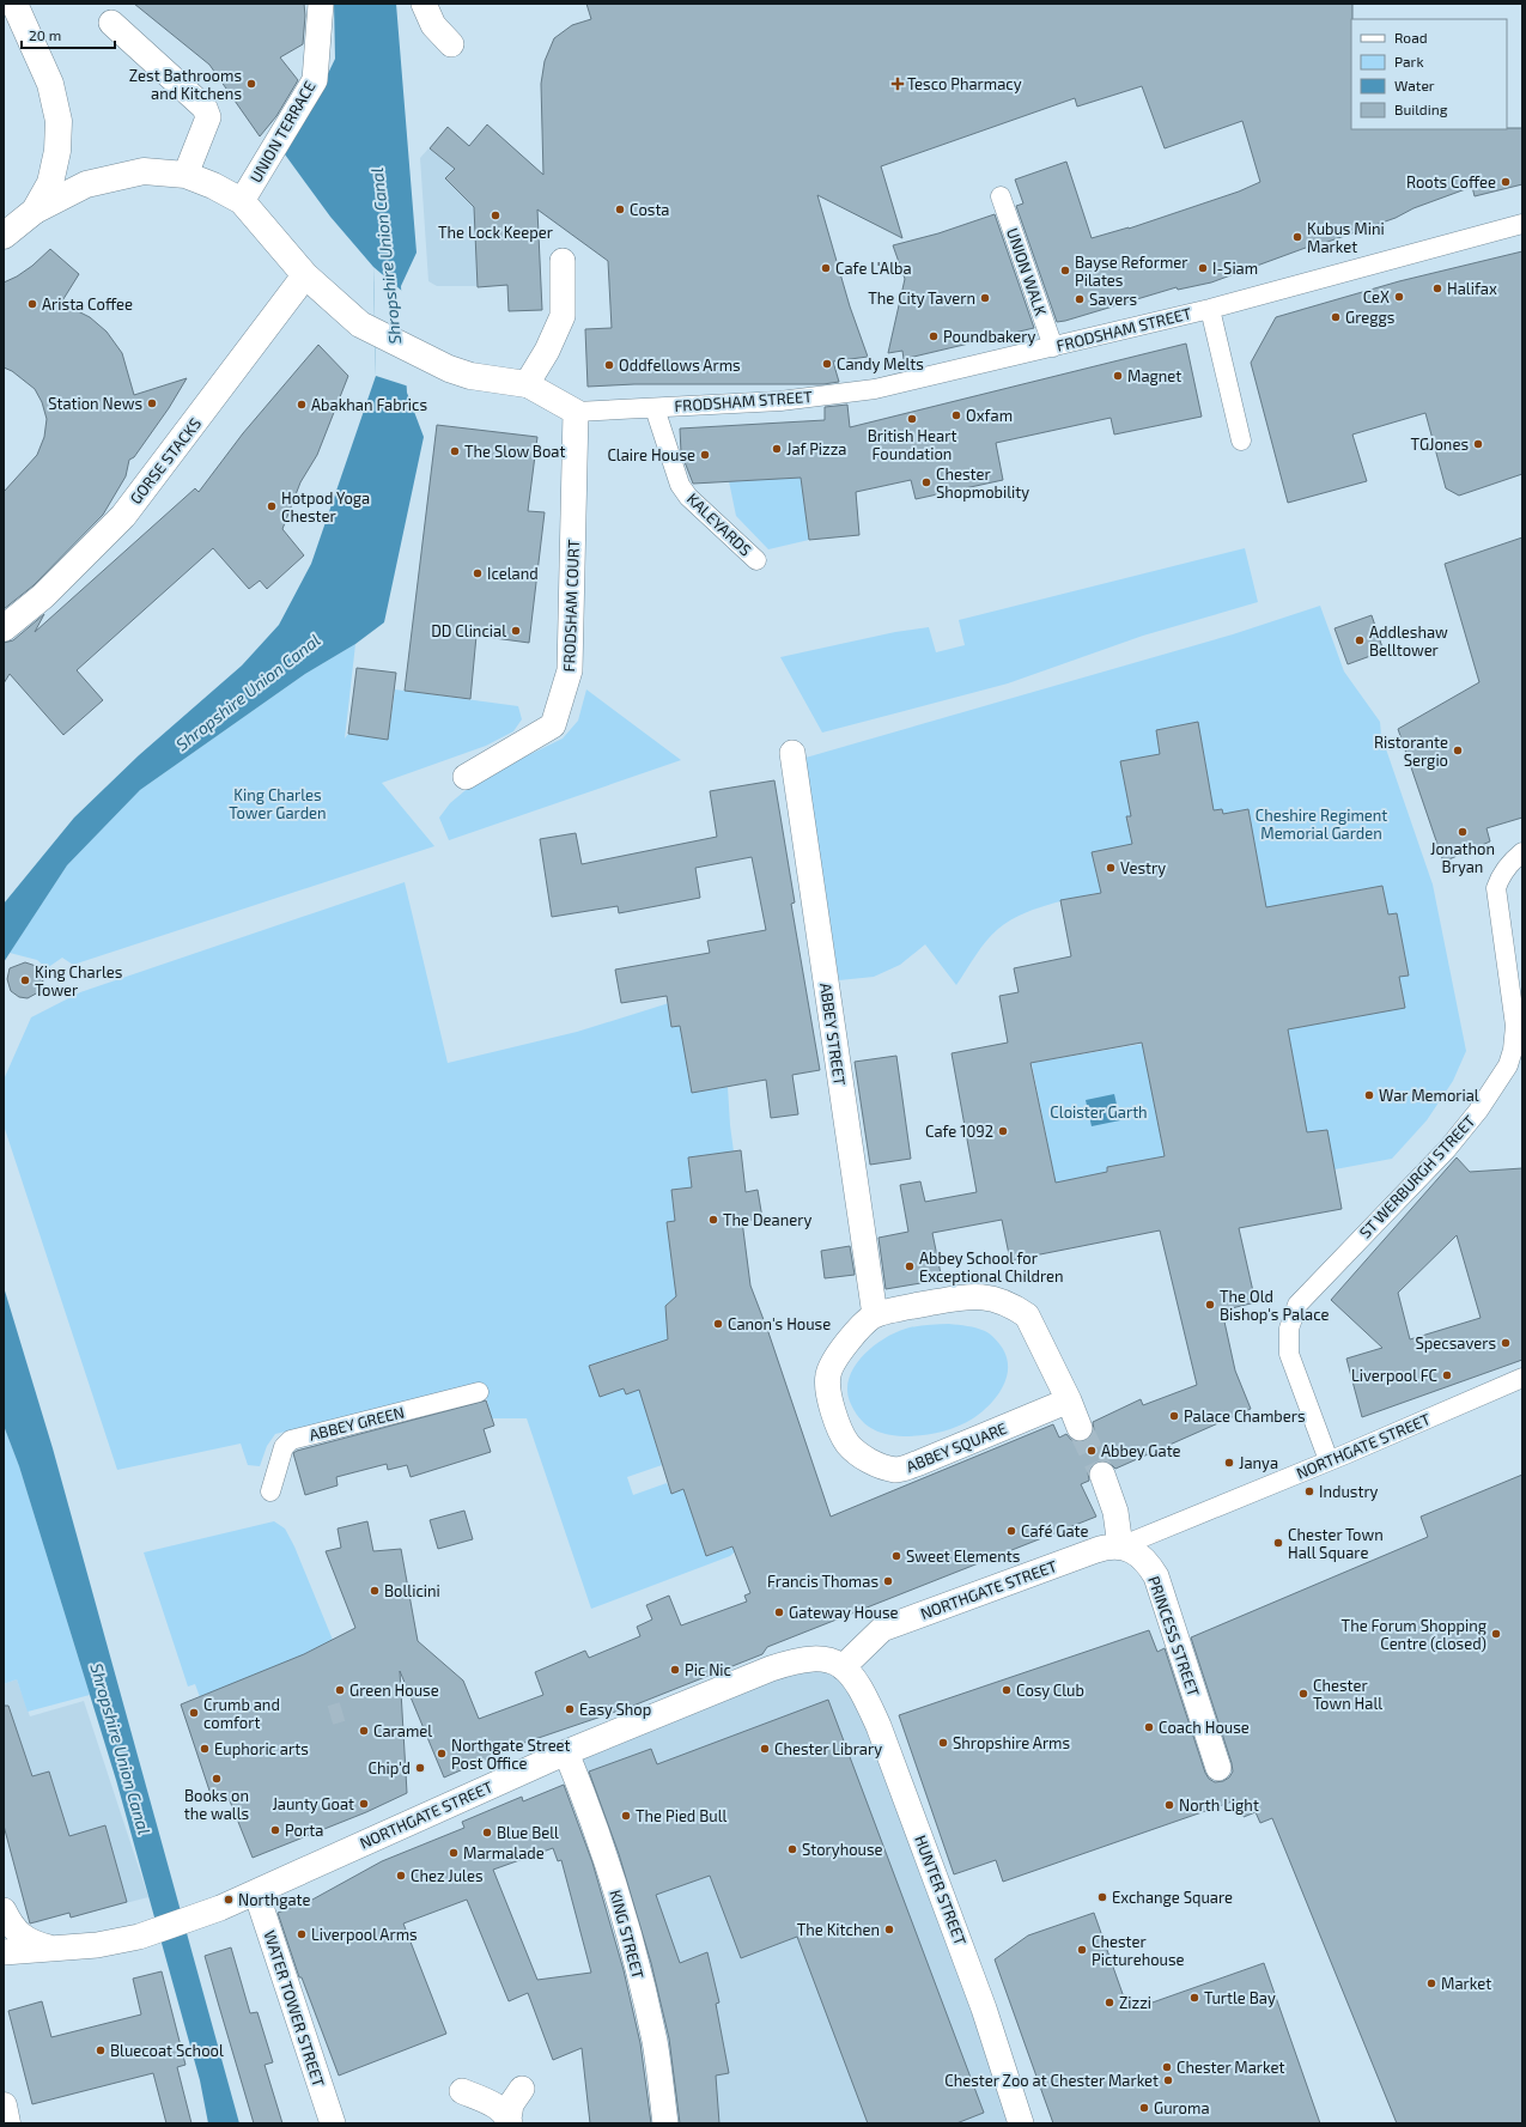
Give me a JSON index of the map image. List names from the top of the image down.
{
  "streets": {
    "main road": ["GORSE STACKS"],
    "street": [
      "UNION TERRACE",
      "UNION WALK",
      "FRODSHAM STREET",
      "KALEYARDS",
      "FRODSHAM COURT",
      "ABBEY STREET",
      "ST WERBURGH STREET",
      "ABBEY GREEN",
      "NORTHGATE STREET",
      "ABBEY SQUARE",
      "PRINCESS STREET",
      "HUNTER STREET",
      "KING STREET",
      "WATER TOWER STREET"
    ]
  },
  "crossings": [
    ["UNION WALK", "FRODSHAM STREET"],
    ["FRODSHAM STREET", "KALEYARDS"],
    ["FRODSHAM STREET", "FRODSHAM COURT"],
    ["ABBEY STREET", "ABBEY SQUARE"],
    ["ST WERBURGH STREET", "NORTHGATE STREET"],
    ["NORTHGATE STREET", "PRINCESS STREET"],
    ["NORTHGATE STREET", "HUNTER STREET"],
    ["NORTHGATE STREET", "KING STREET"],
    ["NORTHGATE STREET", "WATER TOWER STREET"]
  ],
  "water": ["Shropshire Union Canal"],
  "parks": ["King Charles Tower Garden", "Cheshire Regiment Memorial Garden", "Cloister Garth"],
  "places": {
    "other": [
      "Zest Bathrooms and Kitchens",
      "Roots Coffee",
      "Costa",
      "The Lock Keeper",
      "Kubus Mini Market",
      "Cafe L'Alba",
      "I-Siam",
      "Bayse Reformer Pilates",
      "Halifax",
      "CeX",
      "The City Tavern",
      "Savers",
      "Arista Coffee",
      "Greggs",
      "Poundbakery",
      "Candy Melts",
      "Oddfellows Arms",
      "Magnet",
      "Station News",
      "Abakhan Fabrics",
      "Oxfam",
      "British Heart Foundation",
      "TGJones",
      "Jaf Pizza",
      "The Slow Boat",
      "Claire House",
      "Chester Shopmobility",
      "Hotpod Yoga Chester",
      "Iceland",
      "DD Clincial",
      "Addleshaw Belltower",
      "Ristorante Sergio",
      "Jonathon Bryan",
      "Vestry",
      "King Charles Tower",
      "War Memorial",
      "Cafe 1092",
      "The Deanery",
      "Abbey School for Exceptional Children",
      "The Old Bishop's Palace",
      "Canon's House",
      "Specsavers",
      "Liverpool FC",
      "Palace Chambers",
      "Abbey Gate",
      "Janya",
      "Industry",
      "Café Gate",
      "Chester Town Hall Square",
      "Sweet Elements",
      "Francis Thomas",
      "Bollicini",
      "Gateway House",
      "The Forum Shopping Centre (closed)",
      "Pic Nic",
      "Green House",
      "Cosy Club",
      "Chester Town Hall",
      "Easy Shop",
      "Crumb and comfort",
      "Coach House",
      "Caramel",
      "Shropshire Arms",
      "Euphoric arts",
      "Chester Library",
      "Northgate Street Post Office",
      "Chip'd",
      "Books on the walls",
      "Jaunty Goat",
      "North Light",
      "The Pied Bull",
      "Porta",
      "Blue Bell",
      "Storyhouse",
      "Marmalade",
      "Chez Jules",
      "Exchange Square",
      "Northgate",
      "The Kitchen",
      "Liverpool Arms",
      "Chester Picturehouse",
      "Market",
      "Turtle Bay",
      "Zizzi",
      "Bluecoat School",
      "Chester Market",
      "Chester Zoo at Chester Market",
      "Guroma"
    ],
    "health": ["Tesco Pharmacy"]
  },
  "legend": [
    "Road",
    "Park",
    "Water",
    "Building"
  ],
  "scale_bar": "20 m"
}
